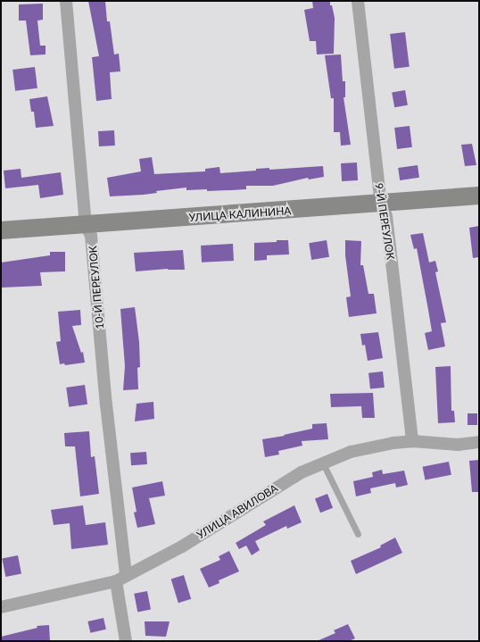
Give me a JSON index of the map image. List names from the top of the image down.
{
  "streets": {
    "main road": ["УЛИЦА КАЛИНИНА"],
    "street": ["9-Й ПЕРЕУЛОК", "10-Й ПЕРЕУЛОК", "УЛИЦА АВИЛОВА"]
  },
  "crossings": [
    ["УЛИЦА КАЛИНИНА", "9-Й ПЕРЕУЛОК"],
    ["УЛИЦА КАЛИНИНА", "10-Й ПЕРЕУЛОК"],
    ["9-Й ПЕРЕУЛОК", "УЛИЦА АВИЛОВА"],
    ["10-Й ПЕРЕУЛОК", "УЛИЦА АВИЛОВА"]
  ]
}
